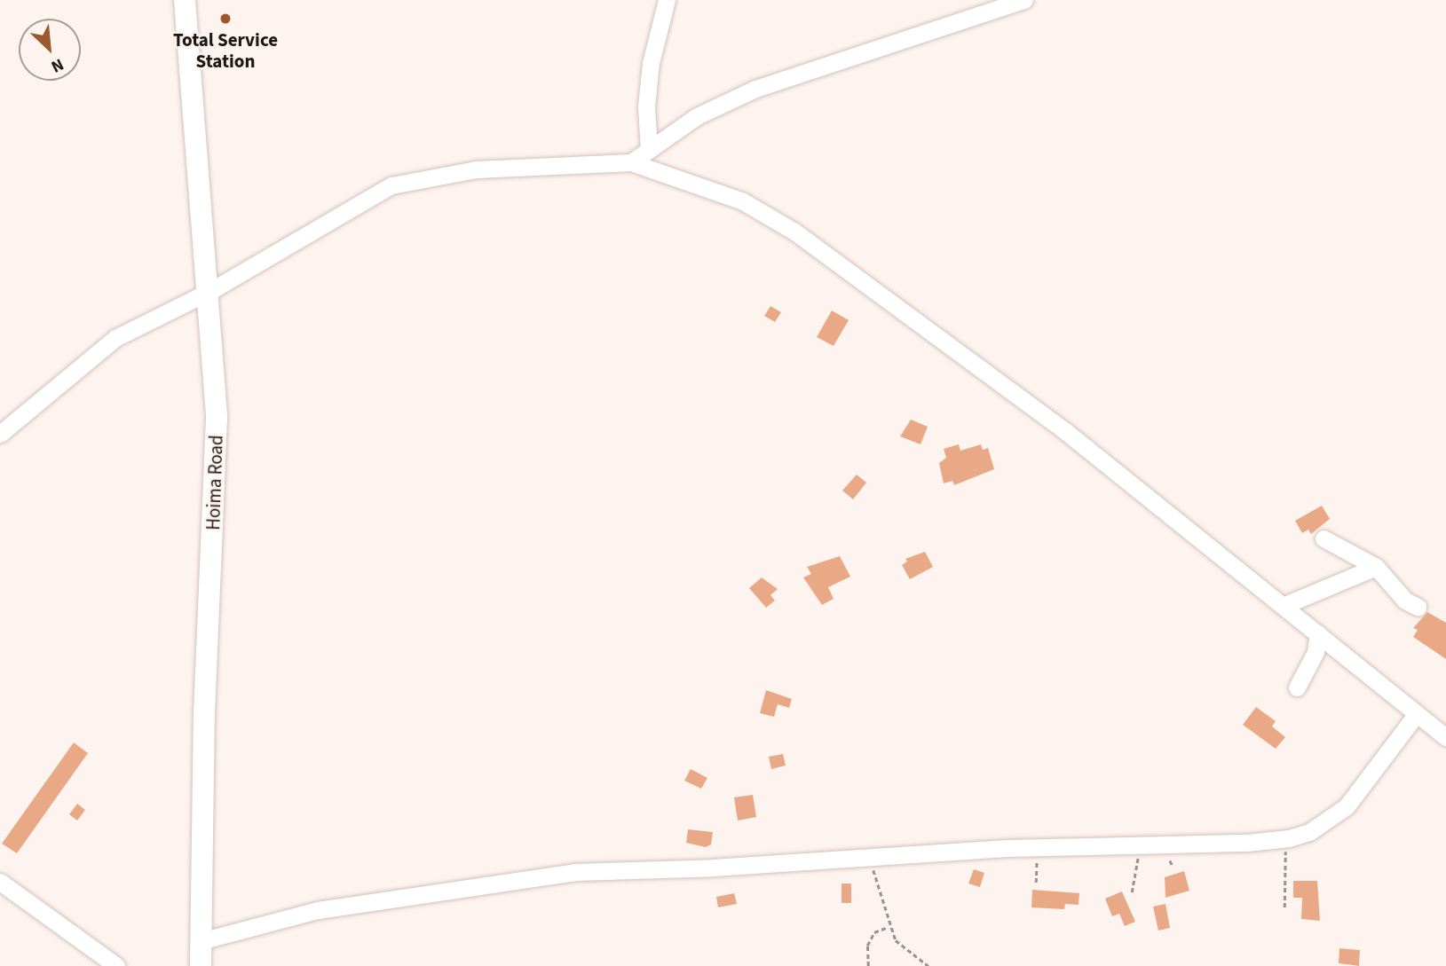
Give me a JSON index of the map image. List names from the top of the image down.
{
  "streets": {
    "main road": ["Hoima Road"]
  },
  "places": ["Total Service Station"],
  "north": "bottom right"
}
